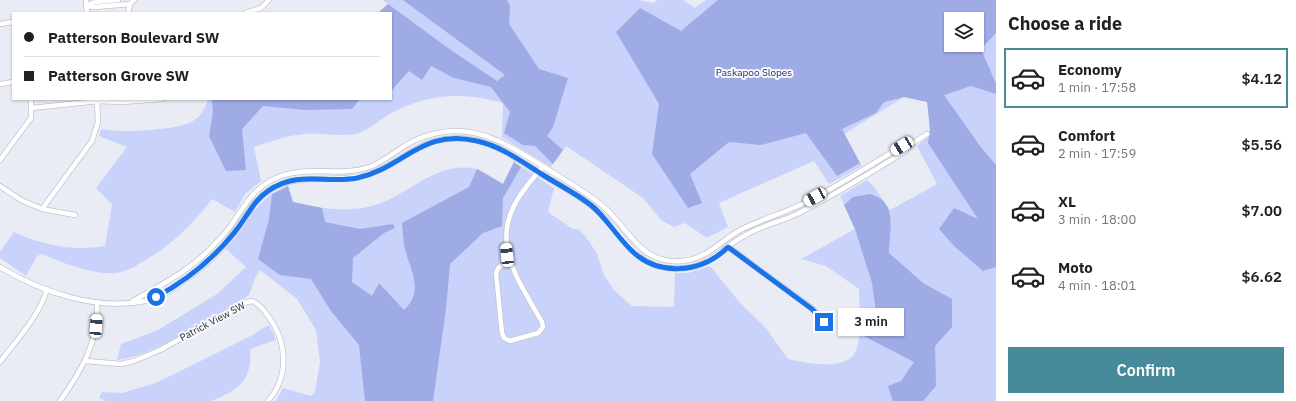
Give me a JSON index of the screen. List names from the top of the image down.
{
  "streets": {
    "street": ["Patrick View SW"]
  },
  "parks": ["Paskapoo Slopes"],
  "page": {
    "heading": "Choose a ride",
    "banner": ["Patterson Boulevard SW", "Patterson Grove SW"],
    "list": [
      {
        "name": "Economy",
        "note": "1 min · 17:58",
        "value": "$4.12"
      },
      {
        "name": "Comfort",
        "note": "2 min · 17:59",
        "value": "$5.56"
      },
      {
        "name": "XL",
        "note": "3 min · 18:00",
        "value": "$7.00"
      },
      {
        "name": "Moto",
        "note": "4 min · 18:01",
        "value": "$6.62"
      }
    ],
    "bubble": "3 min",
    "buttons": "Confirm"
  }
}
